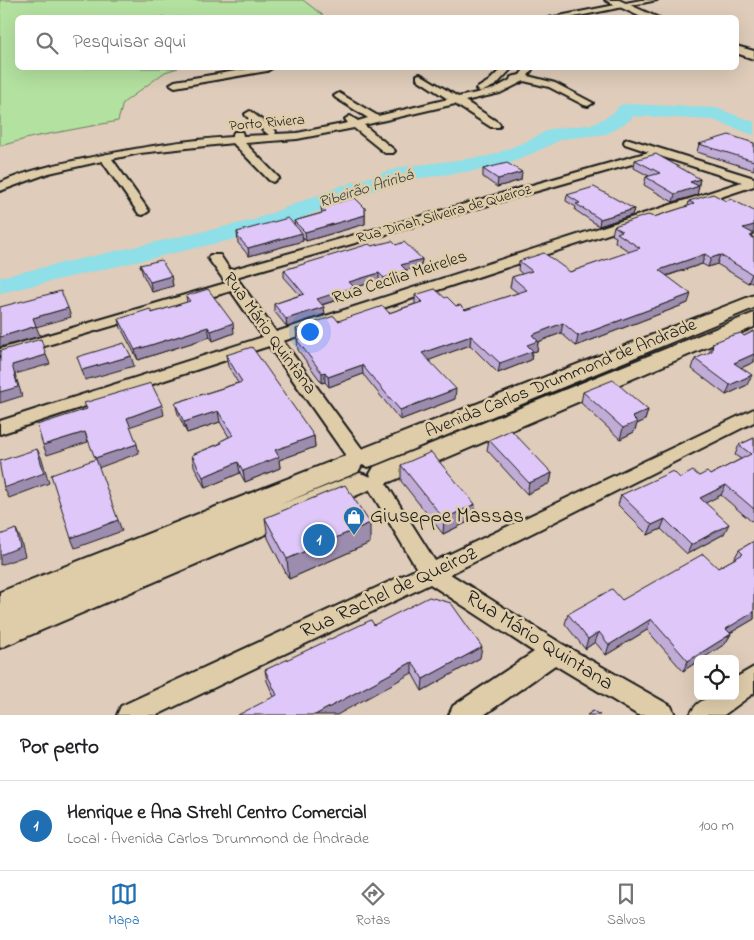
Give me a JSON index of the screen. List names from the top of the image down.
{
  "streets": {
    "main road": ["Avenida Carlos Drummond de Andrade"],
    "street": [
      "Porto Riviera",
      "Rua Dinah Silveira de Queiroz",
      "Rua Cecília Meireles",
      "Rua Mário Quintana",
      "Rua Rachel de Queiroz"
    ]
  },
  "crossings": [
    ["Rua Dinah Silveira de Queiroz", "Rua Mário Quintana"],
    ["Rua Cecília Meireles", "Rua Mário Quintana"],
    ["Rua Mário Quintana", "Avenida Carlos Drummond de Andrade"],
    ["Rua Mário Quintana", "Rua Rachel de Queiroz"]
  ],
  "water": ["Ribeirão Ariribá"],
  "places": {
    "shop": ["Giuseppe Massas"]
  },
  "page": {
    "search": "Pesquisar aqui",
    "pins": "1",
    "heading": "Por perto",
    "list": [
      {
        "mark": "1",
        "name": "Henrique e Ana Strehl Centro Comercial",
        "note": "Local · Avenida Carlos Drummond de Andrade",
        "value": "100 m"
      }
    ],
    "nav": ["Mapa", "Rotas", "Salvos"]
  }
}
